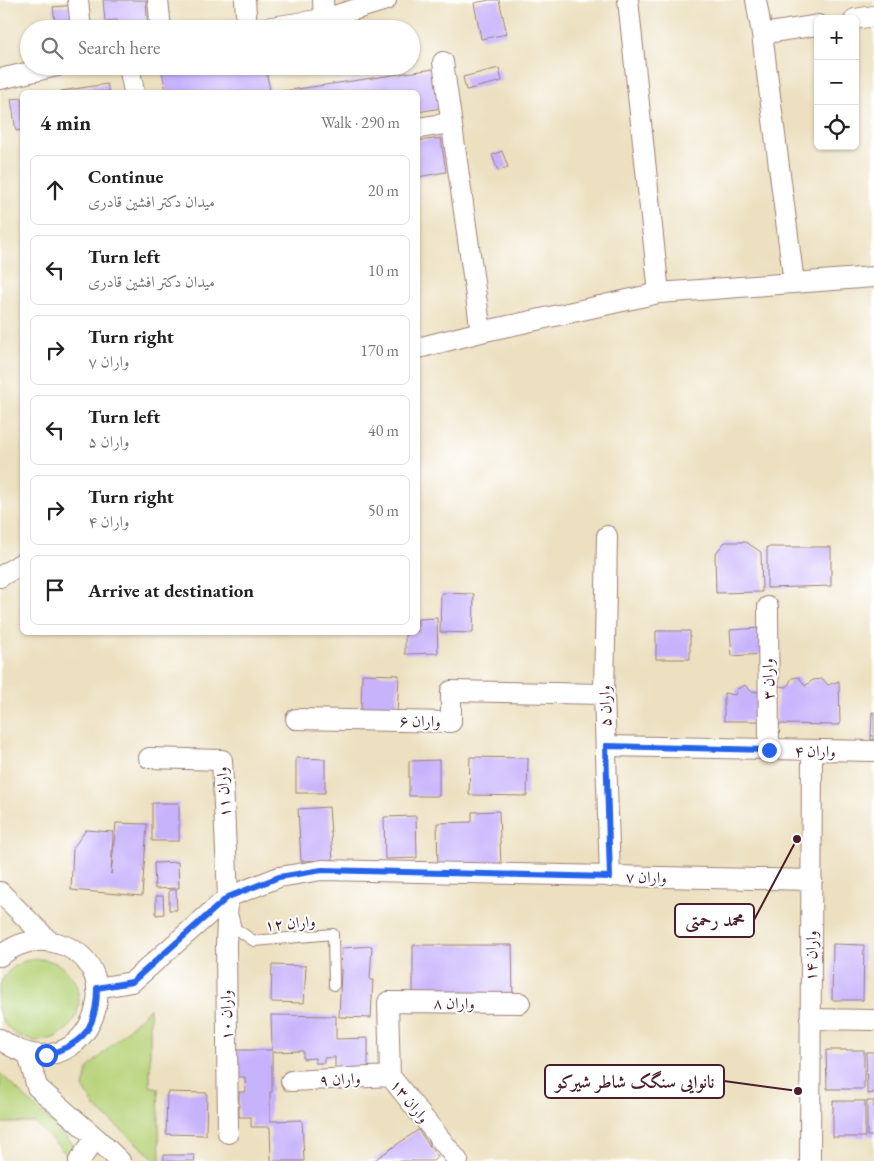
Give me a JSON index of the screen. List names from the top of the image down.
{
  "streets": {
    "street": [
      "واران ۳",
      "واران ۵",
      "واران ۶",
      "واران ۴",
      "واران ۱۱",
      "واران ۷",
      "واران ۱۴",
      "واران ۸",
      "واران ۱۰",
      "واران ۹",
      "واران ۱۳"
    ],
    "lane": ["واران ۱۲"]
  },
  "crossings": [
    ["واران ۳", "واران ۴"],
    ["واران ۵", "واران ۶"],
    ["واران ۵", "واران ۴"],
    ["واران ۵", "واران ۷"],
    ["واران ۴", "واران ۱۴"],
    ["واران ۱۱", "واران ۷"],
    ["واران ۱۱", "واران ۱۲"],
    ["واران ۱۱", "واران ۱۰"],
    ["واران ۷", "واران ۱۲"],
    ["واران ۷", "واران ۱۴"],
    ["واران ۷", "واران ۱۰"],
    ["واران ۱۲", "واران ۱۰"],
    ["واران ۸", "واران ۱۳"],
    ["واران ۹", "واران ۱۳"]
  ],
  "places": ["محمد رحمتی", "نانوایی سنگک شاطر شیرکو"],
  "page": {
    "map_buttons": ["+", "−"],
    "search": "Search here",
    "heading": ["4 min", "Walk · 290 m"],
    "list": [
      ["Continue", "میدان دکتر افشین قادری", "20 m"],
      ["Turn left", "میدان دکتر افشین قادری", "10 m"],
      ["Turn right", "واران ۷", "170 m"],
      ["Turn left", "واران ۵", "40 m"],
      ["Turn right", "واران ۴", "50 m"],
      "Arrive at destination"
    ]
  }
}
